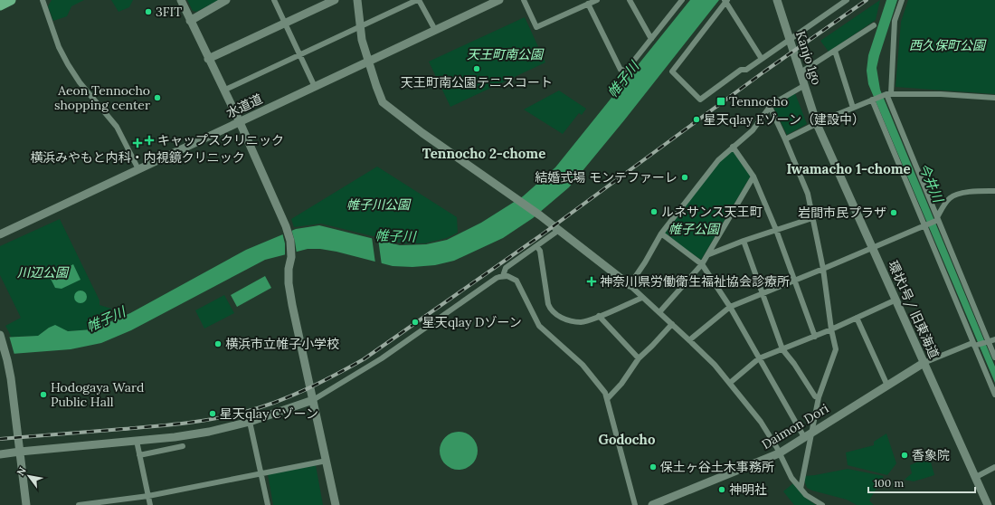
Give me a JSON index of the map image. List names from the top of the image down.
{
  "streets": {
    "street": [
      "Kanjo 1go",
      "水道道",
      "環状1号/ 旧東海道",
      "Daimon Dori"
    ]
  },
  "crossings": [
    ["Kanjo 1go", "環状1号/ 旧東海道"],
    ["環状1号/ 旧東海道", "Daimon Dori"]
  ],
  "districts": ["Tennocho 2-chome", "Iwamacho 1-chome", "Godocho"],
  "water": ["帷子川", "今井川"],
  "parks": [
    "西久保町公園",
    "天王町南公園",
    "帷子川公園",
    "帷子公園",
    "川辺公園"
  ],
  "places": {
    "other": [
      "3FIT",
      "天王町南公園テニスコート",
      "Aeon Tennocho shopping center",
      "星天qlay Eゾーン（建設中）",
      "結婚式場 モンテファーレ",
      "ルネサンス天王町",
      "岩間市民プラザ",
      "星天qlay Dゾーン",
      "横浜市立帷子小学校",
      "Hodogaya Ward Public Hall",
      "星天qlay Cゾーン",
      "香象院",
      "保土ヶ谷土木事務所",
      "神明社"
    ],
    "transit": ["Tennocho"],
    "health": ["キャップスクリニック", "横浜みやもと内科・内視鏡クリニック", "神奈川県労働衛生福祉協会診療所"]
  },
  "scale_bar": "100 m",
  "north": "top left"
}
